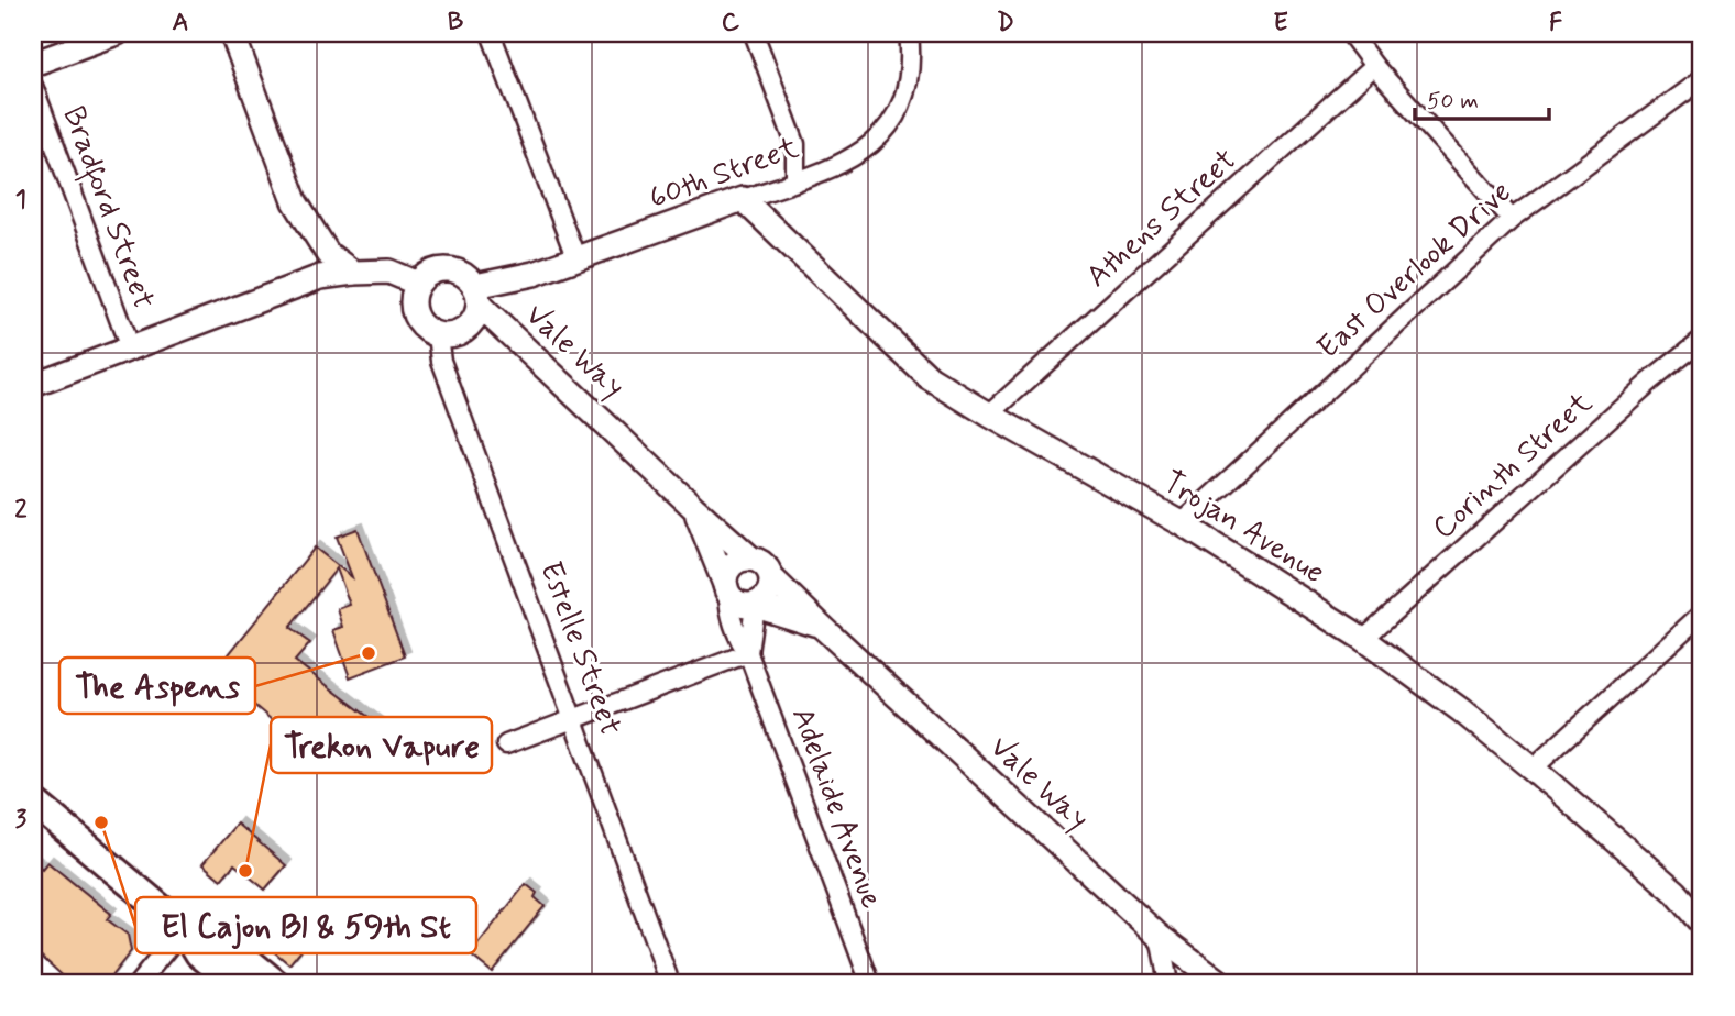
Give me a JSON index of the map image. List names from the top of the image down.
{
  "streets": {
    "street": [
      "60th Street",
      "Bradford Street",
      "Athens Street",
      "East Overlook Drive",
      "Vale Way",
      "Corinth Street",
      "Trojan Avenue",
      "Estelle Street",
      "Adelaide Avenue"
    ]
  },
  "crossings": [
    ["60th Street", "Vale Way"],
    ["60th Street", "Trojan Avenue"],
    ["60th Street", "Estelle Street"],
    ["Athens Street", "Trojan Avenue"],
    ["East Overlook Drive", "Trojan Avenue"],
    ["Vale Way", "Estelle Street"],
    ["Vale Way", "Adelaide Avenue"],
    ["Corinth Street", "Trojan Avenue"]
  ],
  "places": ["The Aspens", "El Cajon Bl & 59th St", "Trekon Vapure"],
  "scale_bar": "50 m",
  "grid": {
    "columns": [
      "A",
      "B",
      "C",
      "D",
      "E",
      "F"
    ],
    "rows": ["1", "2", "3"]
  }
}
